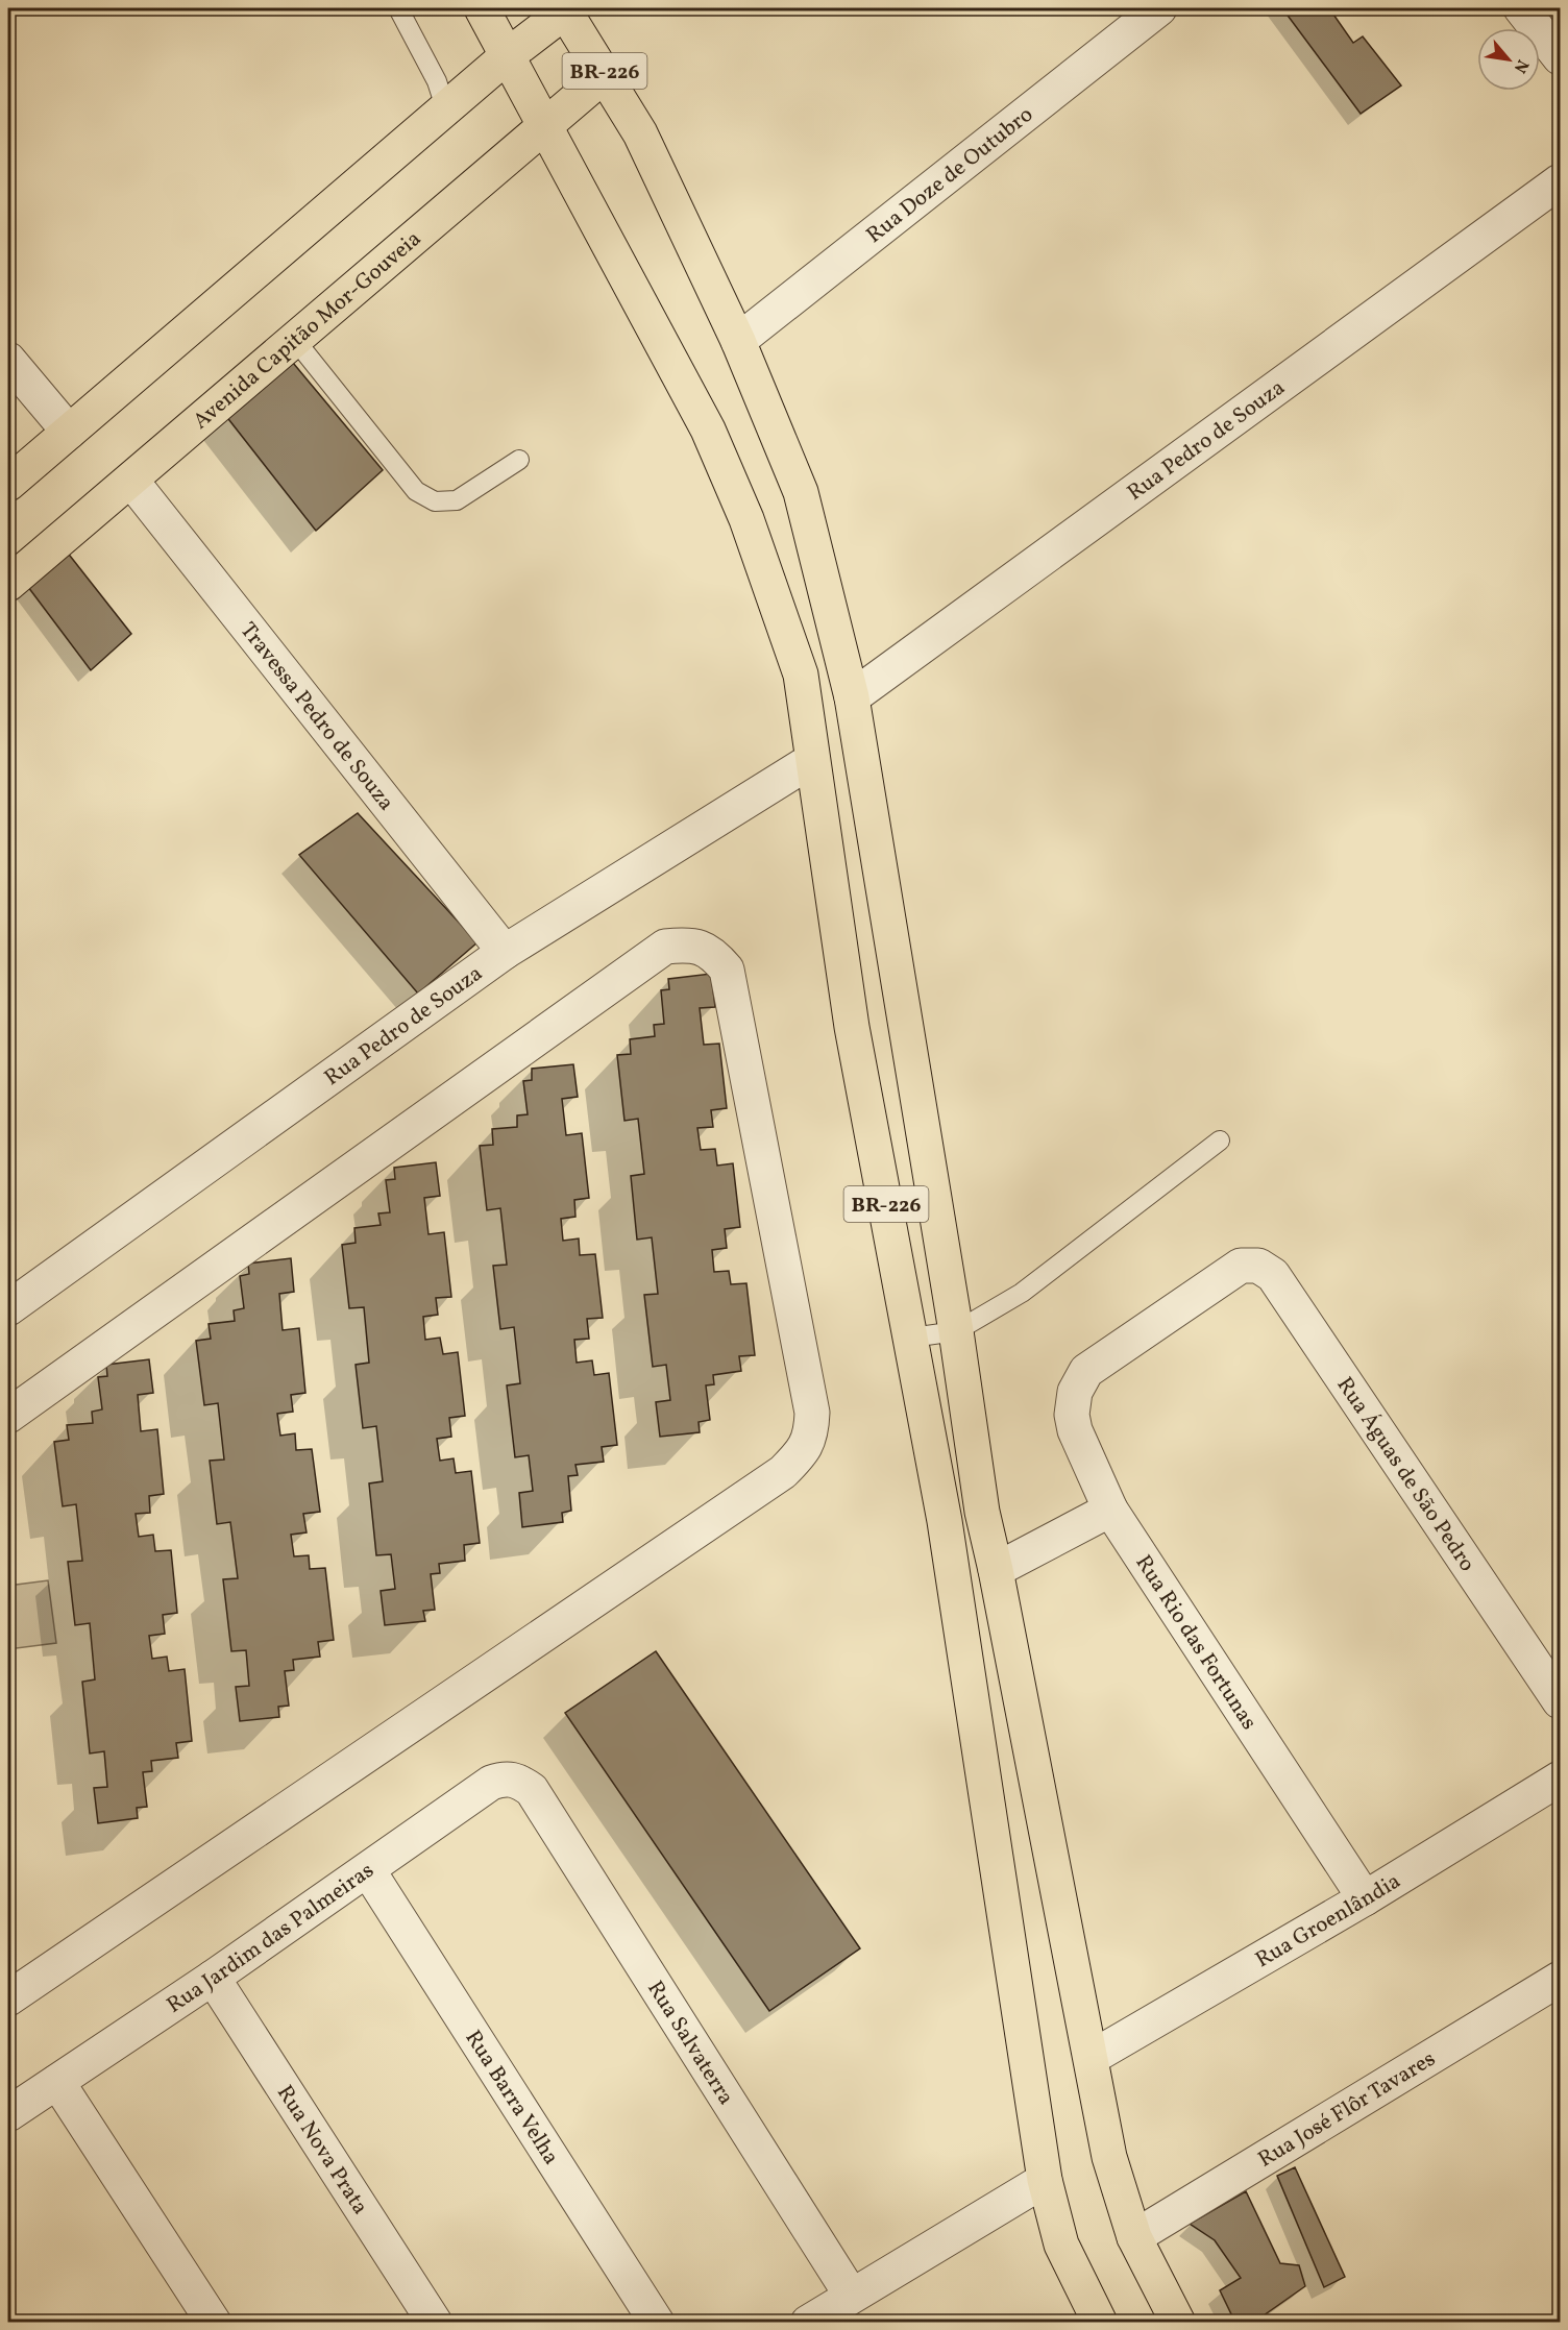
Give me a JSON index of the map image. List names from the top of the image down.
{
  "streets": {
    "main road": ["BR-226", "Avenida Capitão Mor-Gouveia"],
    "street": [
      "Rua Doze de Outubro",
      "Rua Pedro de Souza",
      "Travessa Pedro de Souza",
      "Rua Águas de São Pedro",
      "Rua Rio das Fortunas",
      "Rua Groenlândia",
      "Rua Jardim das Palmeiras",
      "Rua Salvaterra",
      "Rua Barra Velha",
      "Rua José Flôr Tavares",
      "Rua Nova Prata"
    ]
  },
  "crossings": [
    ["BR-226", "Rua Doze de Outubro"],
    ["BR-226", "Avenida Capitão Mor-Gouveia"],
    ["BR-226", "Rua Pedro de Souza"],
    ["BR-226", "Rua Groenlândia"],
    ["BR-226", "Rua José Flôr Tavares"],
    ["Avenida Capitão Mor-Gouveia", "Travessa Pedro de Souza"],
    ["Rua Pedro de Souza", "Travessa Pedro de Souza"],
    ["Rua Águas de São Pedro", "Rua Rio das Fortunas"],
    ["Rua Rio das Fortunas", "Rua Groenlândia"],
    ["Rua Jardim das Palmeiras", "Rua Salvaterra"],
    ["Rua Jardim das Palmeiras", "Rua Barra Velha"],
    ["Rua Jardim das Palmeiras", "Rua Nova Prata"]
  ],
  "north": "bottom right"
}
